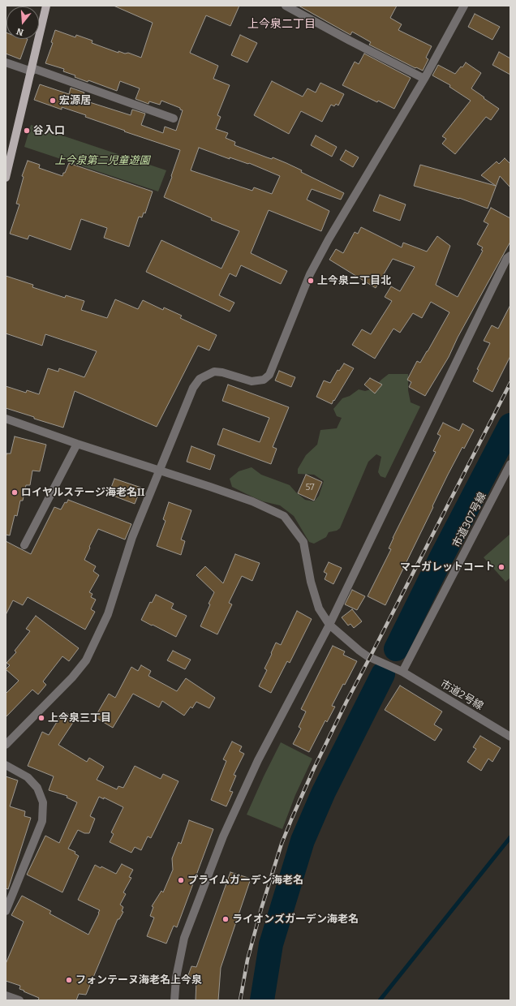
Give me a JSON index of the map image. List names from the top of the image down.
{
  "streets": {
    "street": ["市道307号線", "市道2号線"]
  },
  "crossings": [
    ["市道307号線", "市道2号線"]
  ],
  "districts": ["上今泉二丁目"],
  "parks": ["上今泉第二児童遊園"],
  "places": [
    "宏源居",
    "谷入口",
    "上今泉二丁目北",
    "ロイヤルステージ海老名II",
    "マーガレットコート",
    "上今泉三丁目",
    "プライムガーデン海老名",
    "ライオンズガーデン海老名",
    "フォンテーヌ海老名上今泉"
  ],
  "house_numbers": ["57"],
  "north": "bottom"
}
